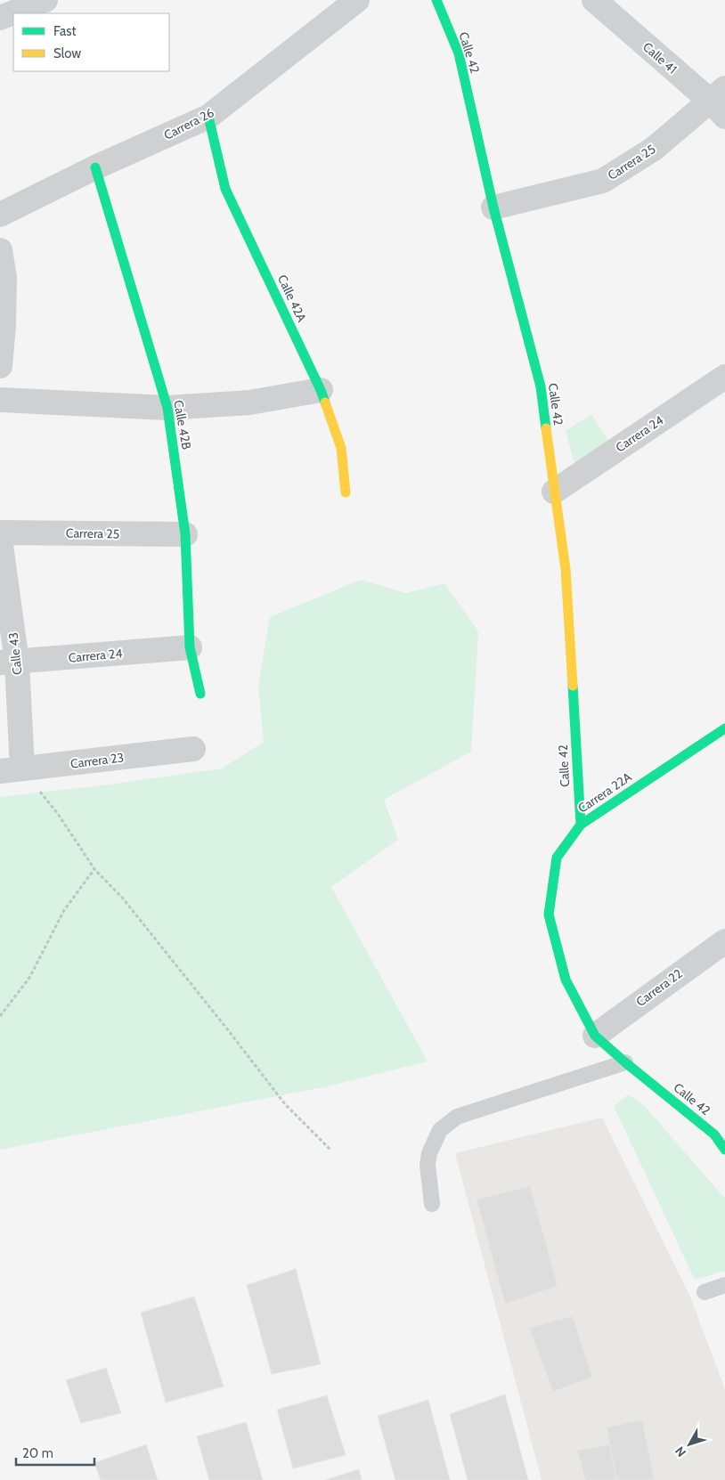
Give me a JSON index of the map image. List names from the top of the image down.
{
  "streets": {
    "street": [
      "Calle 42",
      "Calle 41",
      "Carrera 26",
      "Carrera 25",
      "Calle 42A",
      "Calle 42B",
      "Carrera 24",
      "Calle 43",
      "Carrera 23",
      "Carrera 22A",
      "Carrera 22"
    ]
  },
  "crossings": [
    ["Calle 42", "Carrera 25"],
    ["Calle 42", "Carrera 24"],
    ["Calle 42", "Carrera 22A"],
    ["Calle 42", "Carrera 22"],
    ["Calle 41", "Carrera 25"],
    ["Carrera 26", "Calle 42A"],
    ["Carrera 26", "Calle 42B"],
    ["Carrera 25", "Calle 42B"],
    ["Calle 42B", "Carrera 24"],
    ["Carrera 24", "Calle 43"],
    ["Calle 43", "Carrera 23"]
  ],
  "legend": ["Fast", "Slow"],
  "scale_bar": "20 m",
  "north": "bottom left"
}
